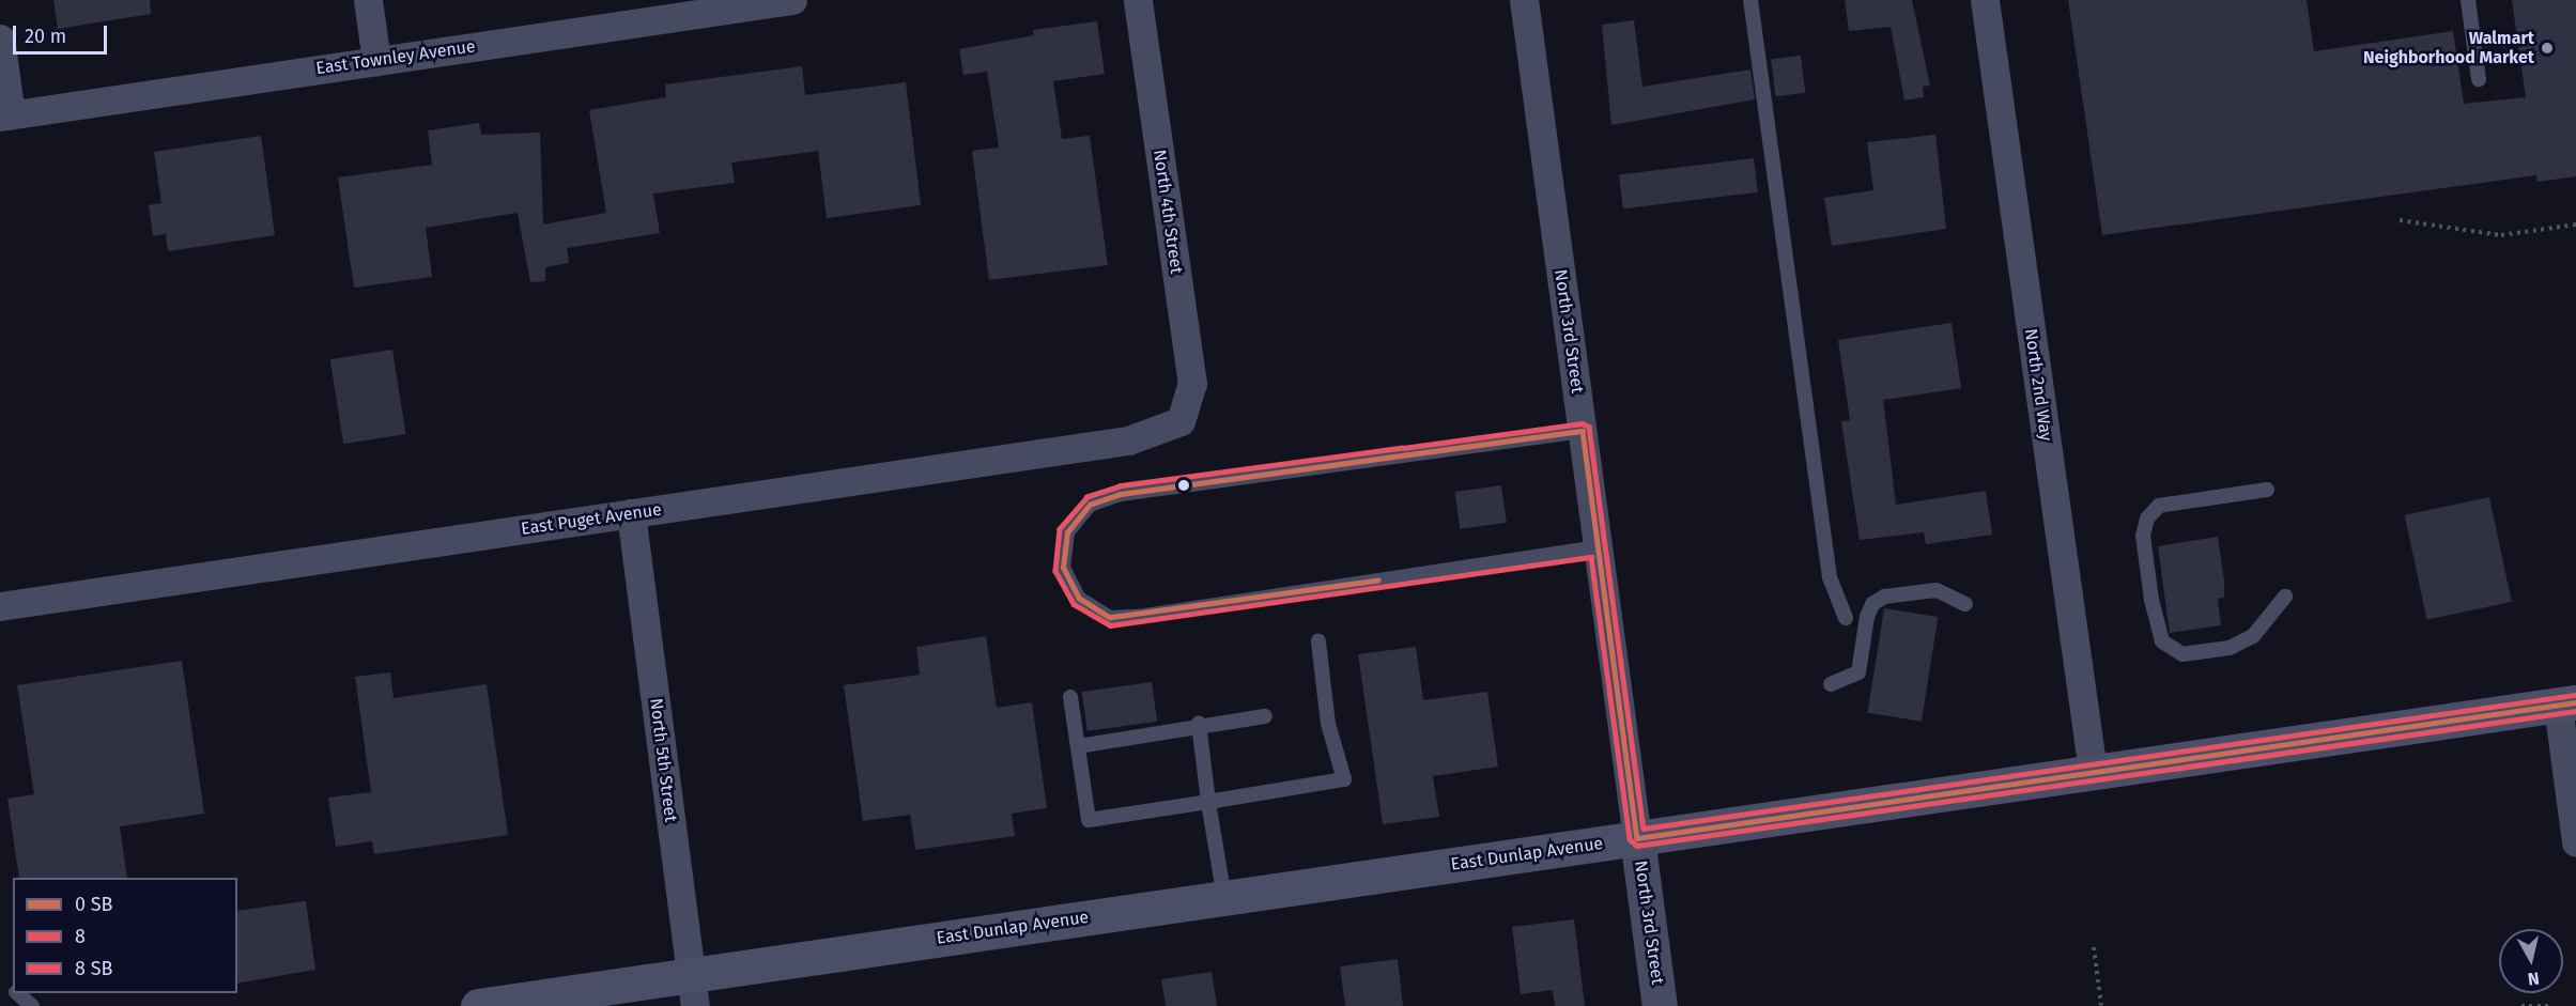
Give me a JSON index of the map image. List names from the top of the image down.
{
  "streets": {
    "main road": ["East Dunlap Avenue"],
    "street": [
      "East Townley Avenue",
      "North 4th Street",
      "North 3rd Street",
      "North 2nd Way",
      "East Puget Avenue",
      "North 5th Street"
    ]
  },
  "crossings": [
    ["North 4th Street", "East Puget Avenue"],
    ["North 3rd Street", "East Dunlap Avenue"],
    ["North 2nd Way", "East Dunlap Avenue"],
    ["East Puget Avenue", "North 5th Street"],
    ["North 5th Street", "East Dunlap Avenue"]
  ],
  "places": ["Walmart Neighborhood Market"],
  "lines": ["transit line 8"],
  "legend": ["0 SB", "8", "8 SB"],
  "scale_bar": "20 m",
  "north": "bottom"
}
